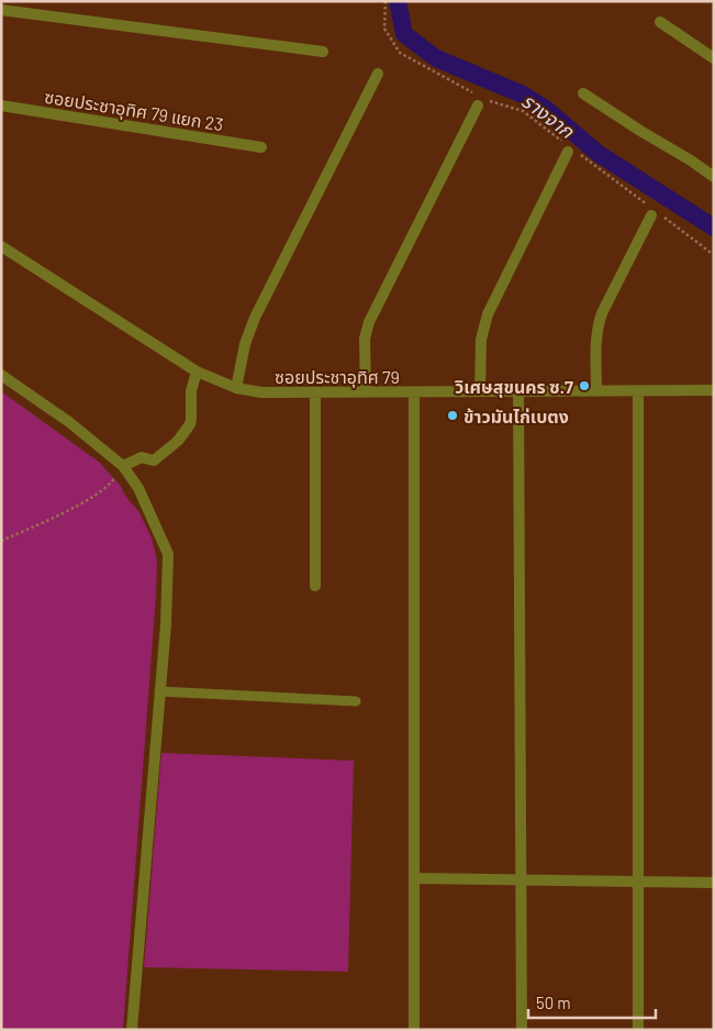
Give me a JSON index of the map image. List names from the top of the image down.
{
  "streets": {
    "street": ["ซอยประชาอุทิศ 79 แยก 23", "ซอยประชาอุทิศ 79"]
  },
  "water": ["รางจาก"],
  "places": ["วิเศษสุขนคร ซ.7", "ข้าวมันไก่เบตง"],
  "scale_bar": "50 m"
}
